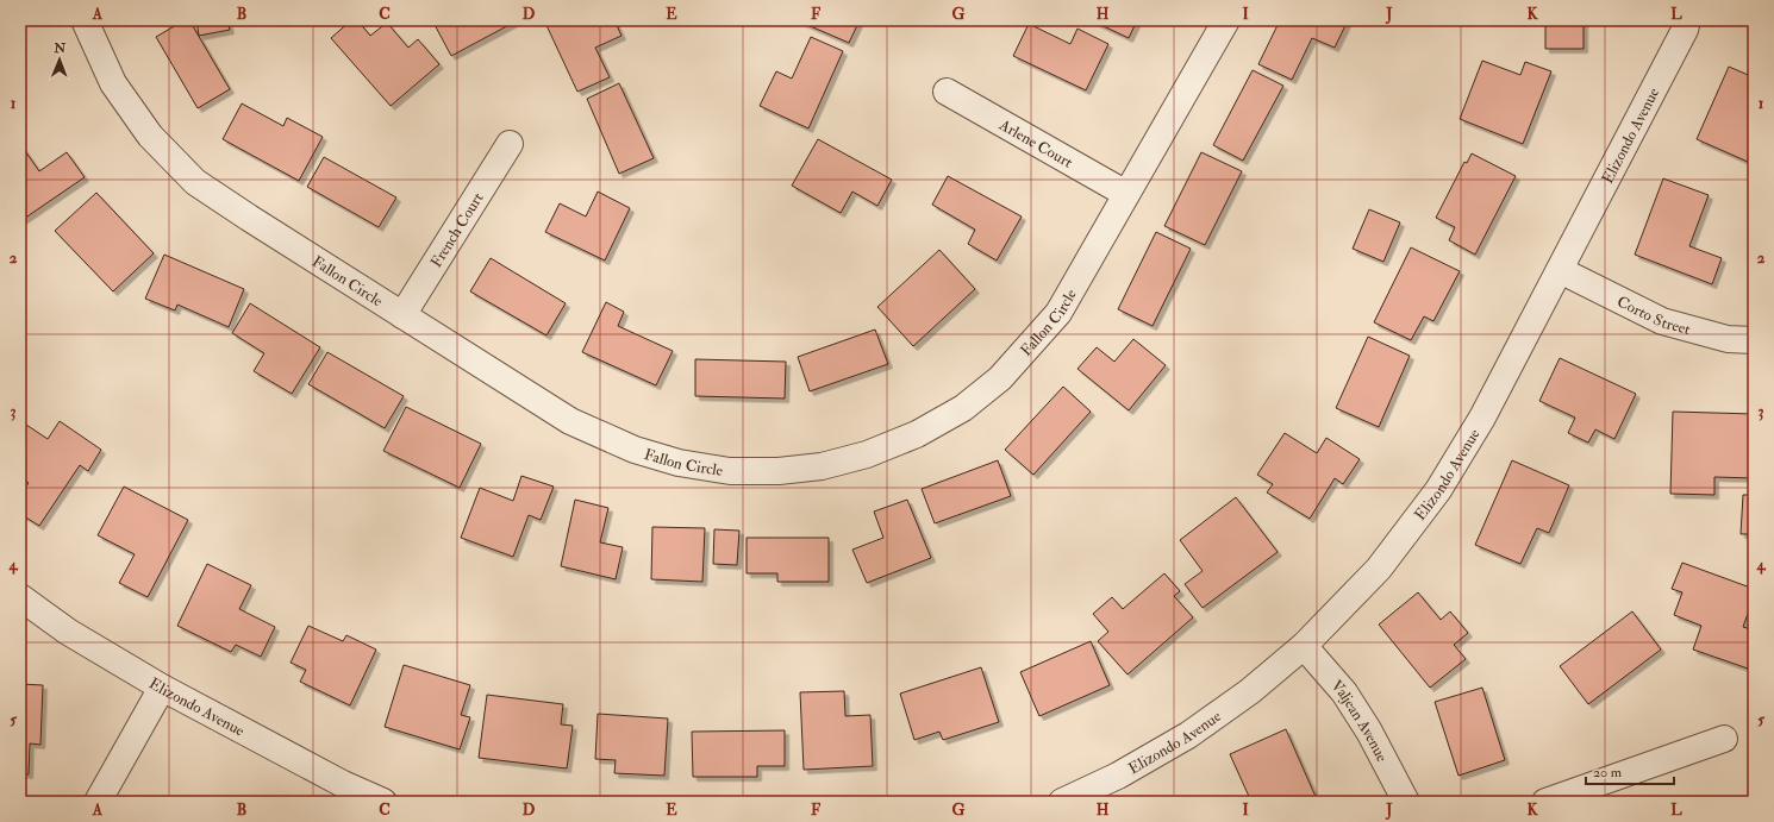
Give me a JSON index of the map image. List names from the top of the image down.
{
  "streets": {
    "street": [
      "Elizondo Avenue",
      "Arlene Court",
      "French Court",
      "Fallon Circle",
      "Corto Street",
      "Valjean Avenue"
    ]
  },
  "crossings": [
    ["Elizondo Avenue", "Corto Street"],
    ["Elizondo Avenue", "Valjean Avenue"],
    ["Arlene Court", "Fallon Circle"],
    ["French Court", "Fallon Circle"]
  ],
  "scale_bar": "20 m",
  "north": "top",
  "grid": {
    "columns": [
      "A",
      "B",
      "C",
      "D",
      "E",
      "F",
      "G",
      "H",
      "I",
      "J",
      "K",
      "L"
    ],
    "rows": [
      "1",
      "2",
      "3",
      "4",
      "5"
    ]
  }
}
